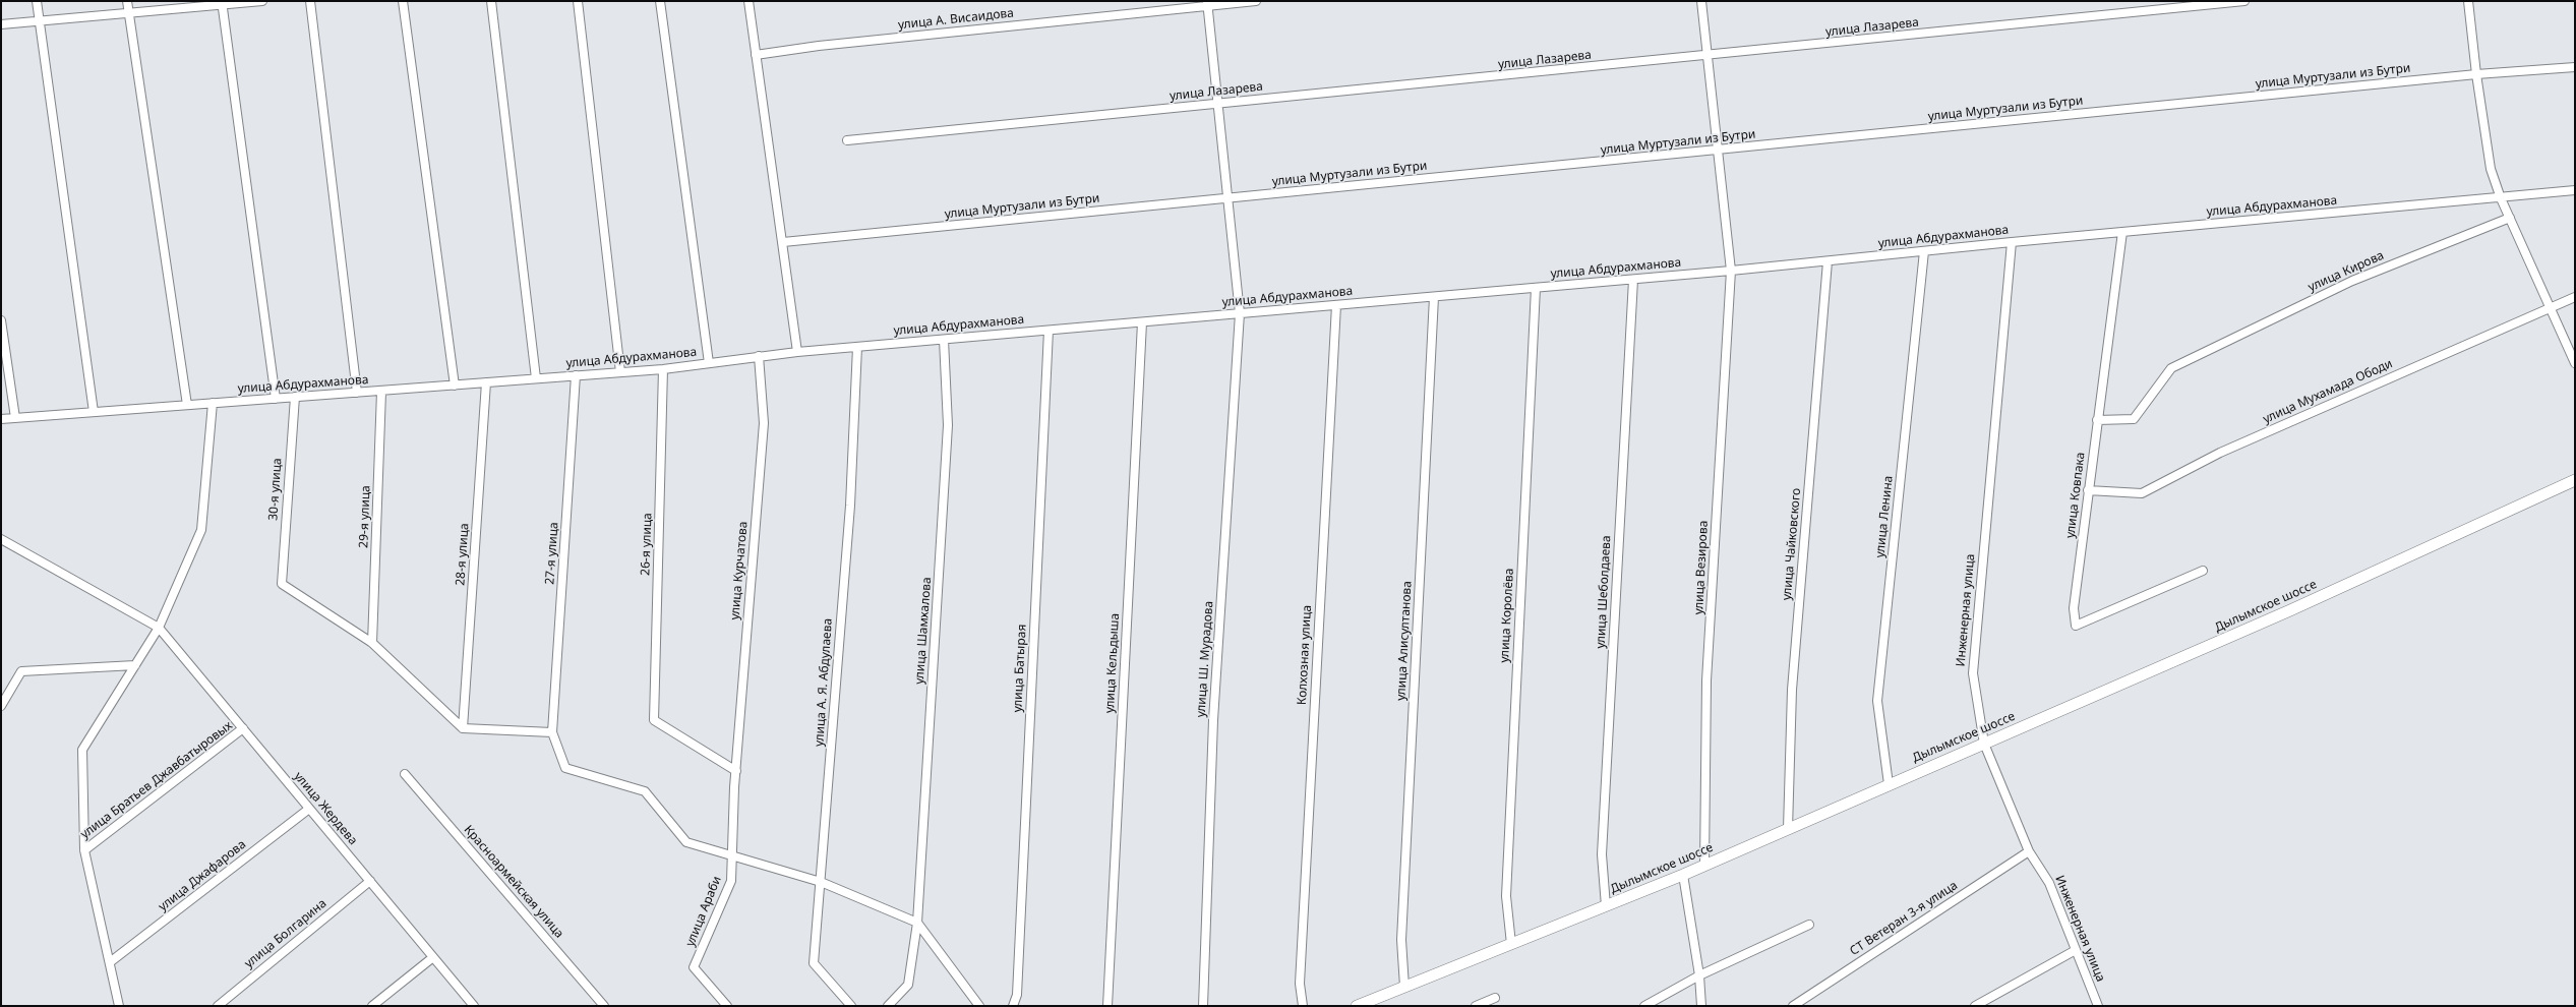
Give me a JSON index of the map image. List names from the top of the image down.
{
  "streets": {
    "main road": ["Дылымское шоссе"],
    "street": [
      "улица А. Висаидова",
      "улица Лазарева",
      "улица Муртузали из Бутри",
      "улица Абдурахманова",
      "улица Кирова",
      "улица Мухамада Ободи",
      "30-я улица",
      "улица Ковпака",
      "29-я улица",
      "улица Ленина",
      "26-я улица",
      "улица Чайковского",
      "27-я улица",
      "28-я улица",
      "улица Везирова",
      "улица Курчатова",
      "улица Шеболдаева",
      "Инженерная улица",
      "улица Королёва",
      "улица Шамхалова",
      "улица Алисултанова",
      "Колхозная улица",
      "улица Ш. Мурадова",
      "улица Кельдыша",
      "улица Батырая",
      "улица А. Я. Абдулаева",
      "улица Братьев Джавбатыровых",
      "улица Жердева",
      "улица Джафарова",
      "Красноармейская улица",
      "улица Араби",
      "СТ Ветеран 3-я улица",
      "улица Болгарина"
    ]
  },
  "crossings": [
    ["улица А. Висаидова", "улица Ш. Мурадова"],
    ["улица Лазарева", "улица Везирова"],
    ["улица Лазарева", "улица Ш. Мурадова"],
    ["улица Муртузали из Бутри", "улица Везирова"],
    ["улица Муртузали из Бутри", "улица Ш. Мурадова"],
    ["улица Абдурахманова", "30-я улица"],
    ["улица Абдурахманова", "улица Ковпака"],
    ["улица Абдурахманова", "29-я улица"],
    ["улица Абдурахманова", "улица Ленина"],
    ["улица Абдурахманова", "26-я улица"],
    ["улица Абдурахманова", "улица Чайковского"],
    ["улица Абдурахманова", "27-я улица"],
    ["улица Абдурахманова", "28-я улица"],
    ["улица Абдурахманова", "улица Везирова"],
    ["улица Абдурахманова", "улица Курчатова"],
    ["улица Абдурахманова", "улица Шеболдаева"],
    ["улица Абдурахманова", "Инженерная улица"],
    ["улица Абдурахманова", "улица Королёва"],
    ["улица Абдурахманова", "улица Шамхалова"],
    ["улица Абдурахманова", "улица Алисултанова"],
    ["улица Абдурахманова", "Колхозная улица"],
    ["улица Абдурахманова", "улица Ш. Мурадова"],
    ["улица Абдурахманова", "улица Кельдыша"],
    ["улица Абдурахманова", "улица Батырая"],
    ["улица Абдурахманова", "улица А. Я. Абдулаева"],
    ["улица Кирова", "улица Ковпака"],
    ["улица Мухамада Ободи", "улица Ковпака"],
    ["30-я улица", "29-я улица"],
    ["улица Ленина", "Дылымское шоссе"],
    ["26-я улица", "улица Курчатова"],
    ["улица Чайковского", "Дылымское шоссе"],
    ["улица Везирова", "Дылымское шоссе"],
    ["улица Курчатова", "улица Араби"],
    ["улица Шеболдаева", "Дылымское шоссе"],
    ["Дылымское шоссе", "Инженерная улица"],
    ["Дылымское шоссе", "улица Королёва"],
    ["Дылымское шоссе", "улица Алисултанова"],
    ["Инженерная улица", "СТ Ветеран 3-я улица"],
    ["улица Братьев Джавбатыровых", "улица Жердева"],
    ["улица Жердева", "улица Джафарова"],
    ["улица Жердева", "улица Болгарина"]
  ]
}
